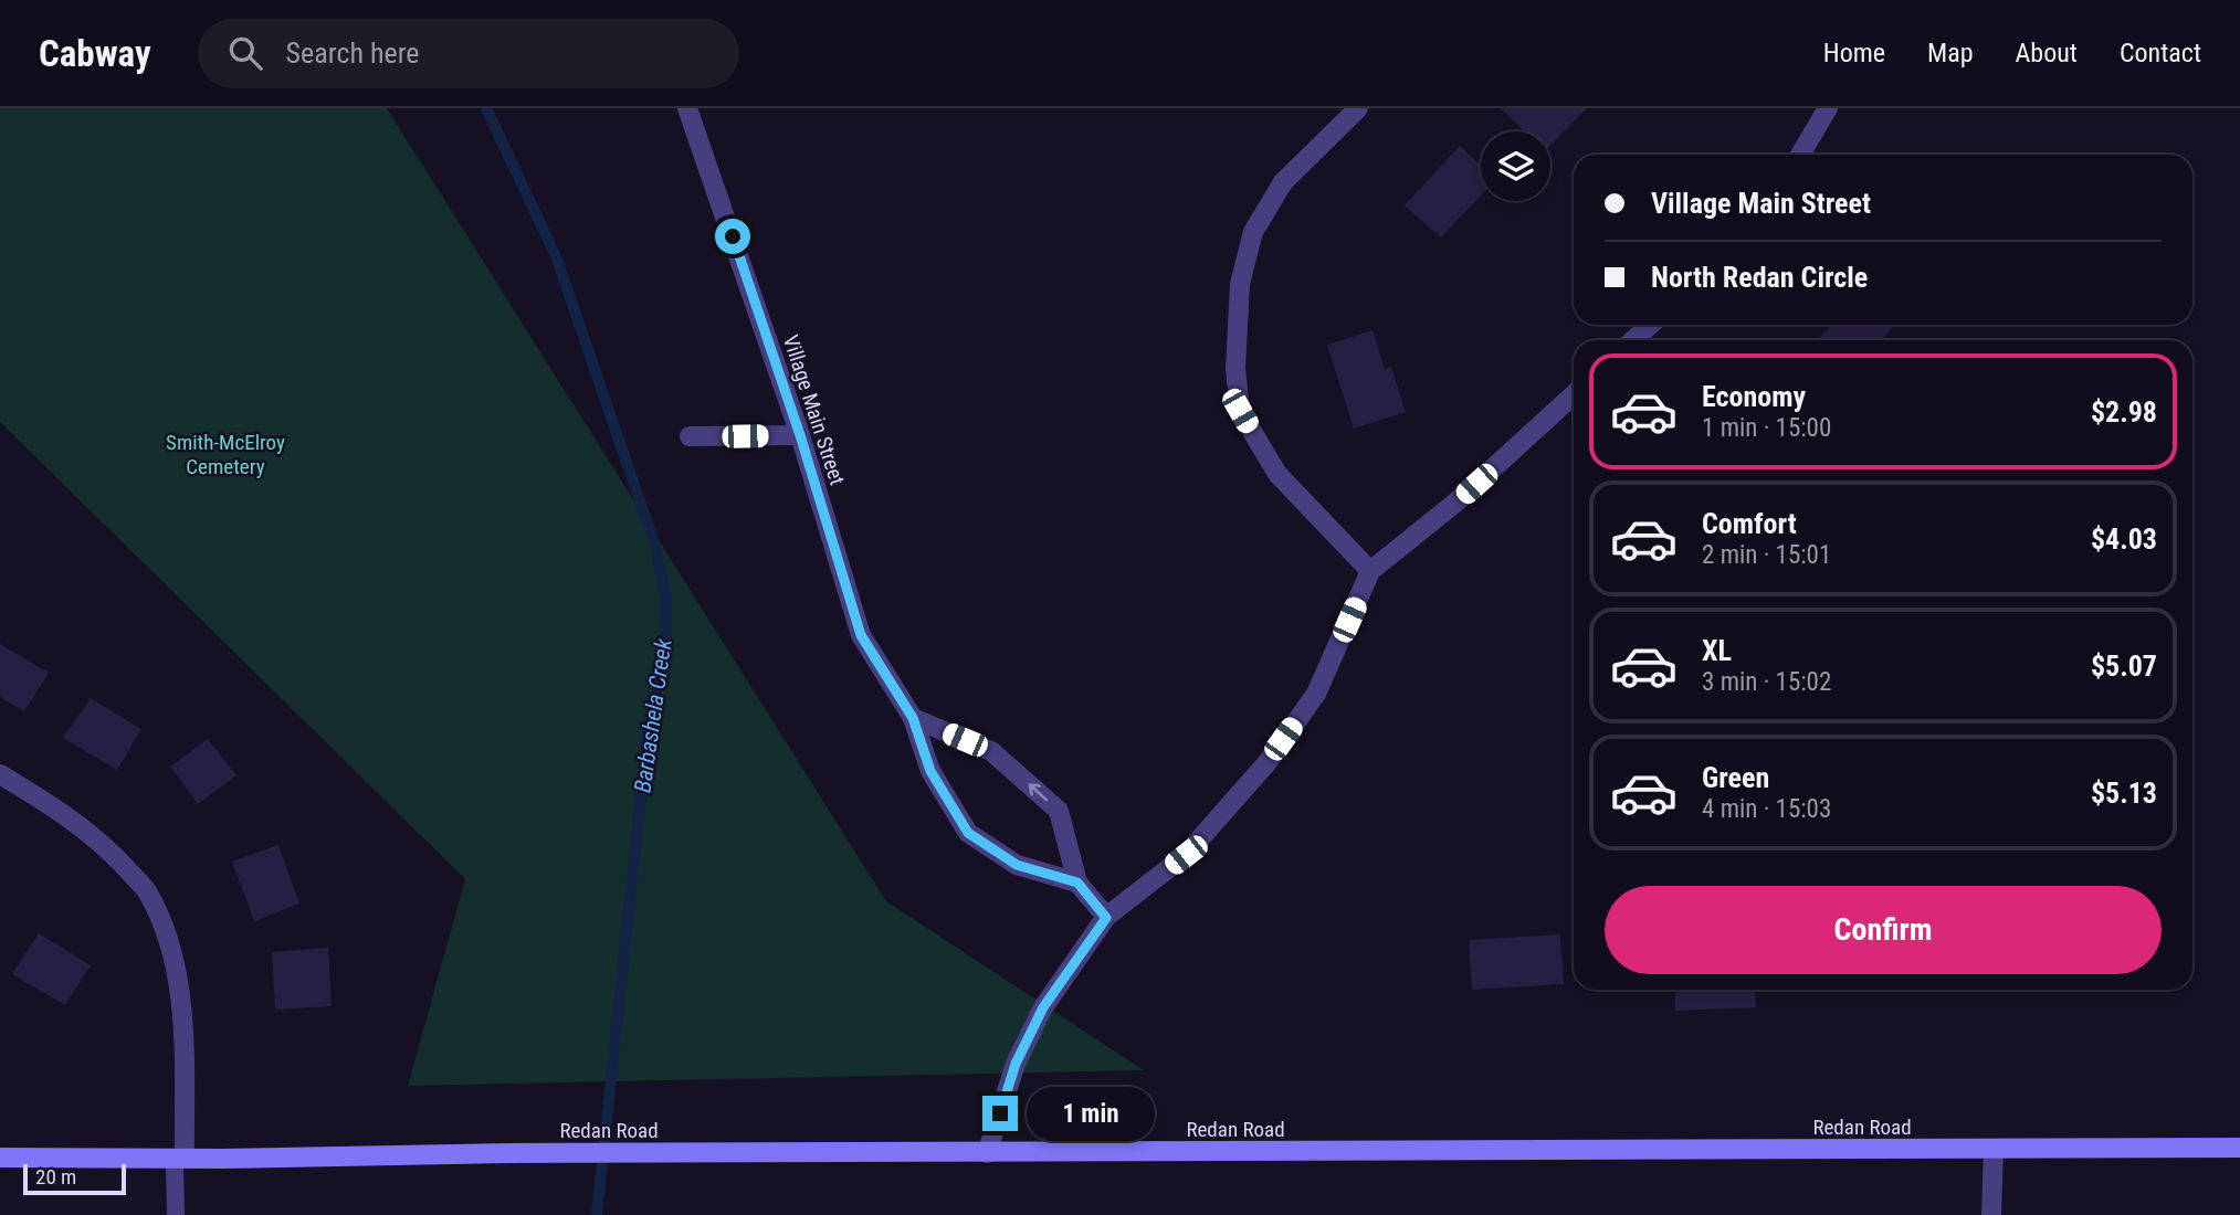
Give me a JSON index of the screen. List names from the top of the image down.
{
  "streets": {
    "main road": ["Redan Road"],
    "street": ["Village Main Street"]
  },
  "water": ["Barbashela Creek"],
  "parks": ["Smith-McElroy Cemetery"],
  "scale_bar": "20 m",
  "page": {
    "header": "Cabway",
    "search": "Search here",
    "nav": [
      "Home",
      "Map",
      "About",
      "Contact"
    ],
    "banner": ["Village Main Street", "North Redan Circle"],
    "list": [
      {
        "name": "Economy",
        "note": "1 min · 15:00",
        "value": "$2.98"
      },
      {
        "name": "Comfort",
        "note": "2 min · 15:01",
        "value": "$4.03"
      },
      {
        "name": "XL",
        "note": "3 min · 15:02",
        "value": "$5.07"
      },
      {
        "name": "Green",
        "note": "4 min · 15:03",
        "value": "$5.13"
      }
    ],
    "buttons": "Confirm",
    "bubble": "1 min",
    "scale": "20 m"
  }
}
